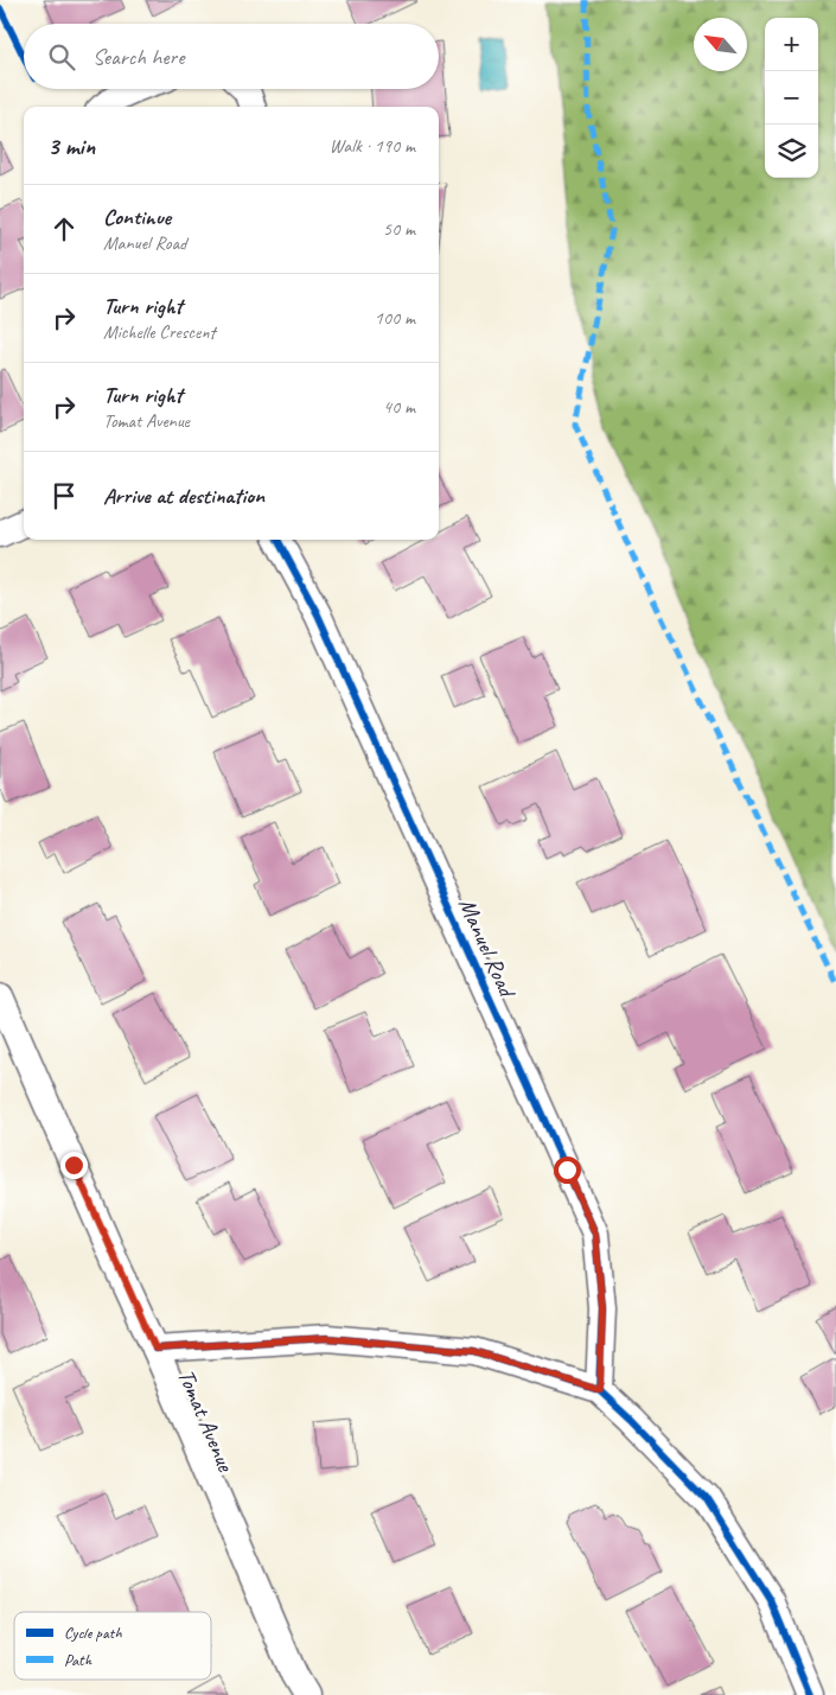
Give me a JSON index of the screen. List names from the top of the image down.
{
  "streets": {
    "street": ["Manuel Road", "Tomat Avenue"]
  },
  "legend": ["Cycle path", "Path"],
  "north": "top left",
  "page": {
    "map_buttons": ["+", "−"],
    "search": "Search here",
    "heading": ["3 min", "Walk · 190 m"],
    "list": [
      ["Continue", "Manuel Road", "50 m"],
      ["Turn right", "Michelle Crescent", "100 m"],
      ["Turn right", "Tomat Avenue", "40 m"],
      "Arrive at destination"
    ]
  }
}
